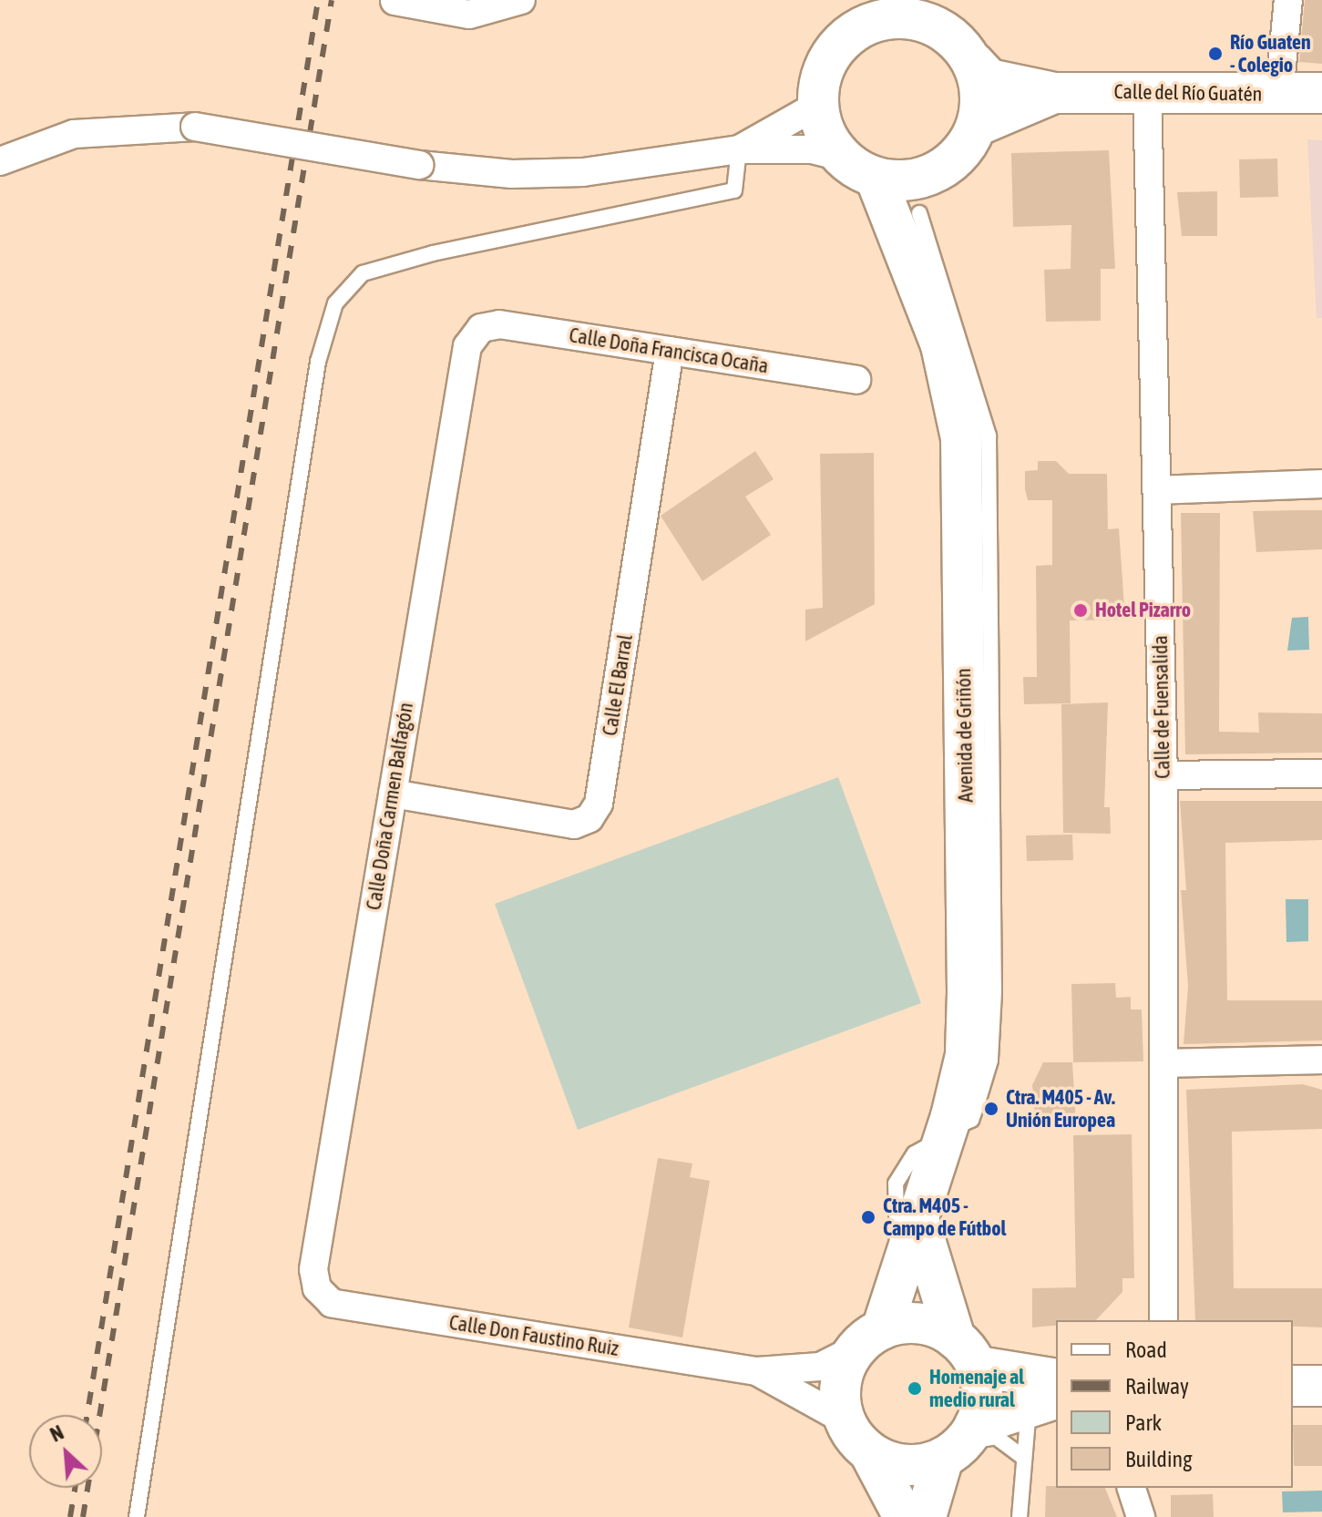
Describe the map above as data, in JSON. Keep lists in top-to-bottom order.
{
  "streets": {
    "main road": ["Calle del Río Guatén", "Avenida de Griñón"],
    "street": [
      "Calle Doña Francisca Ocaña",
      "Calle El Barral",
      "Calle de Fuensalida",
      "Calle Doña Carmen Balfagón",
      "Calle Don Faustino Ruiz"
    ]
  },
  "crossings": [
    ["Calle del Río Guatén", "Calle de Fuensalida"],
    ["Calle Doña Francisca Ocaña", "Calle El Barral"],
    ["Calle Doña Francisca Ocaña", "Calle Doña Carmen Balfagón"],
    ["Calle El Barral", "Calle Doña Carmen Balfagón"],
    ["Avenida de Griñón", "Calle Don Faustino Ruiz"],
    ["Calle Doña Carmen Balfagón", "Calle Don Faustino Ruiz"]
  ],
  "places": [
    "Río Guaten - Colegio",
    "Hotel Pizarro",
    "Ctra. M405 - Av. Unión Europea",
    "Ctra. M405 - Campo de Fútbol",
    "Homenaje al medio rural"
  ],
  "legend": [
    "Road",
    "Railway",
    "Park",
    "Building"
  ],
  "north": "top left"
}
